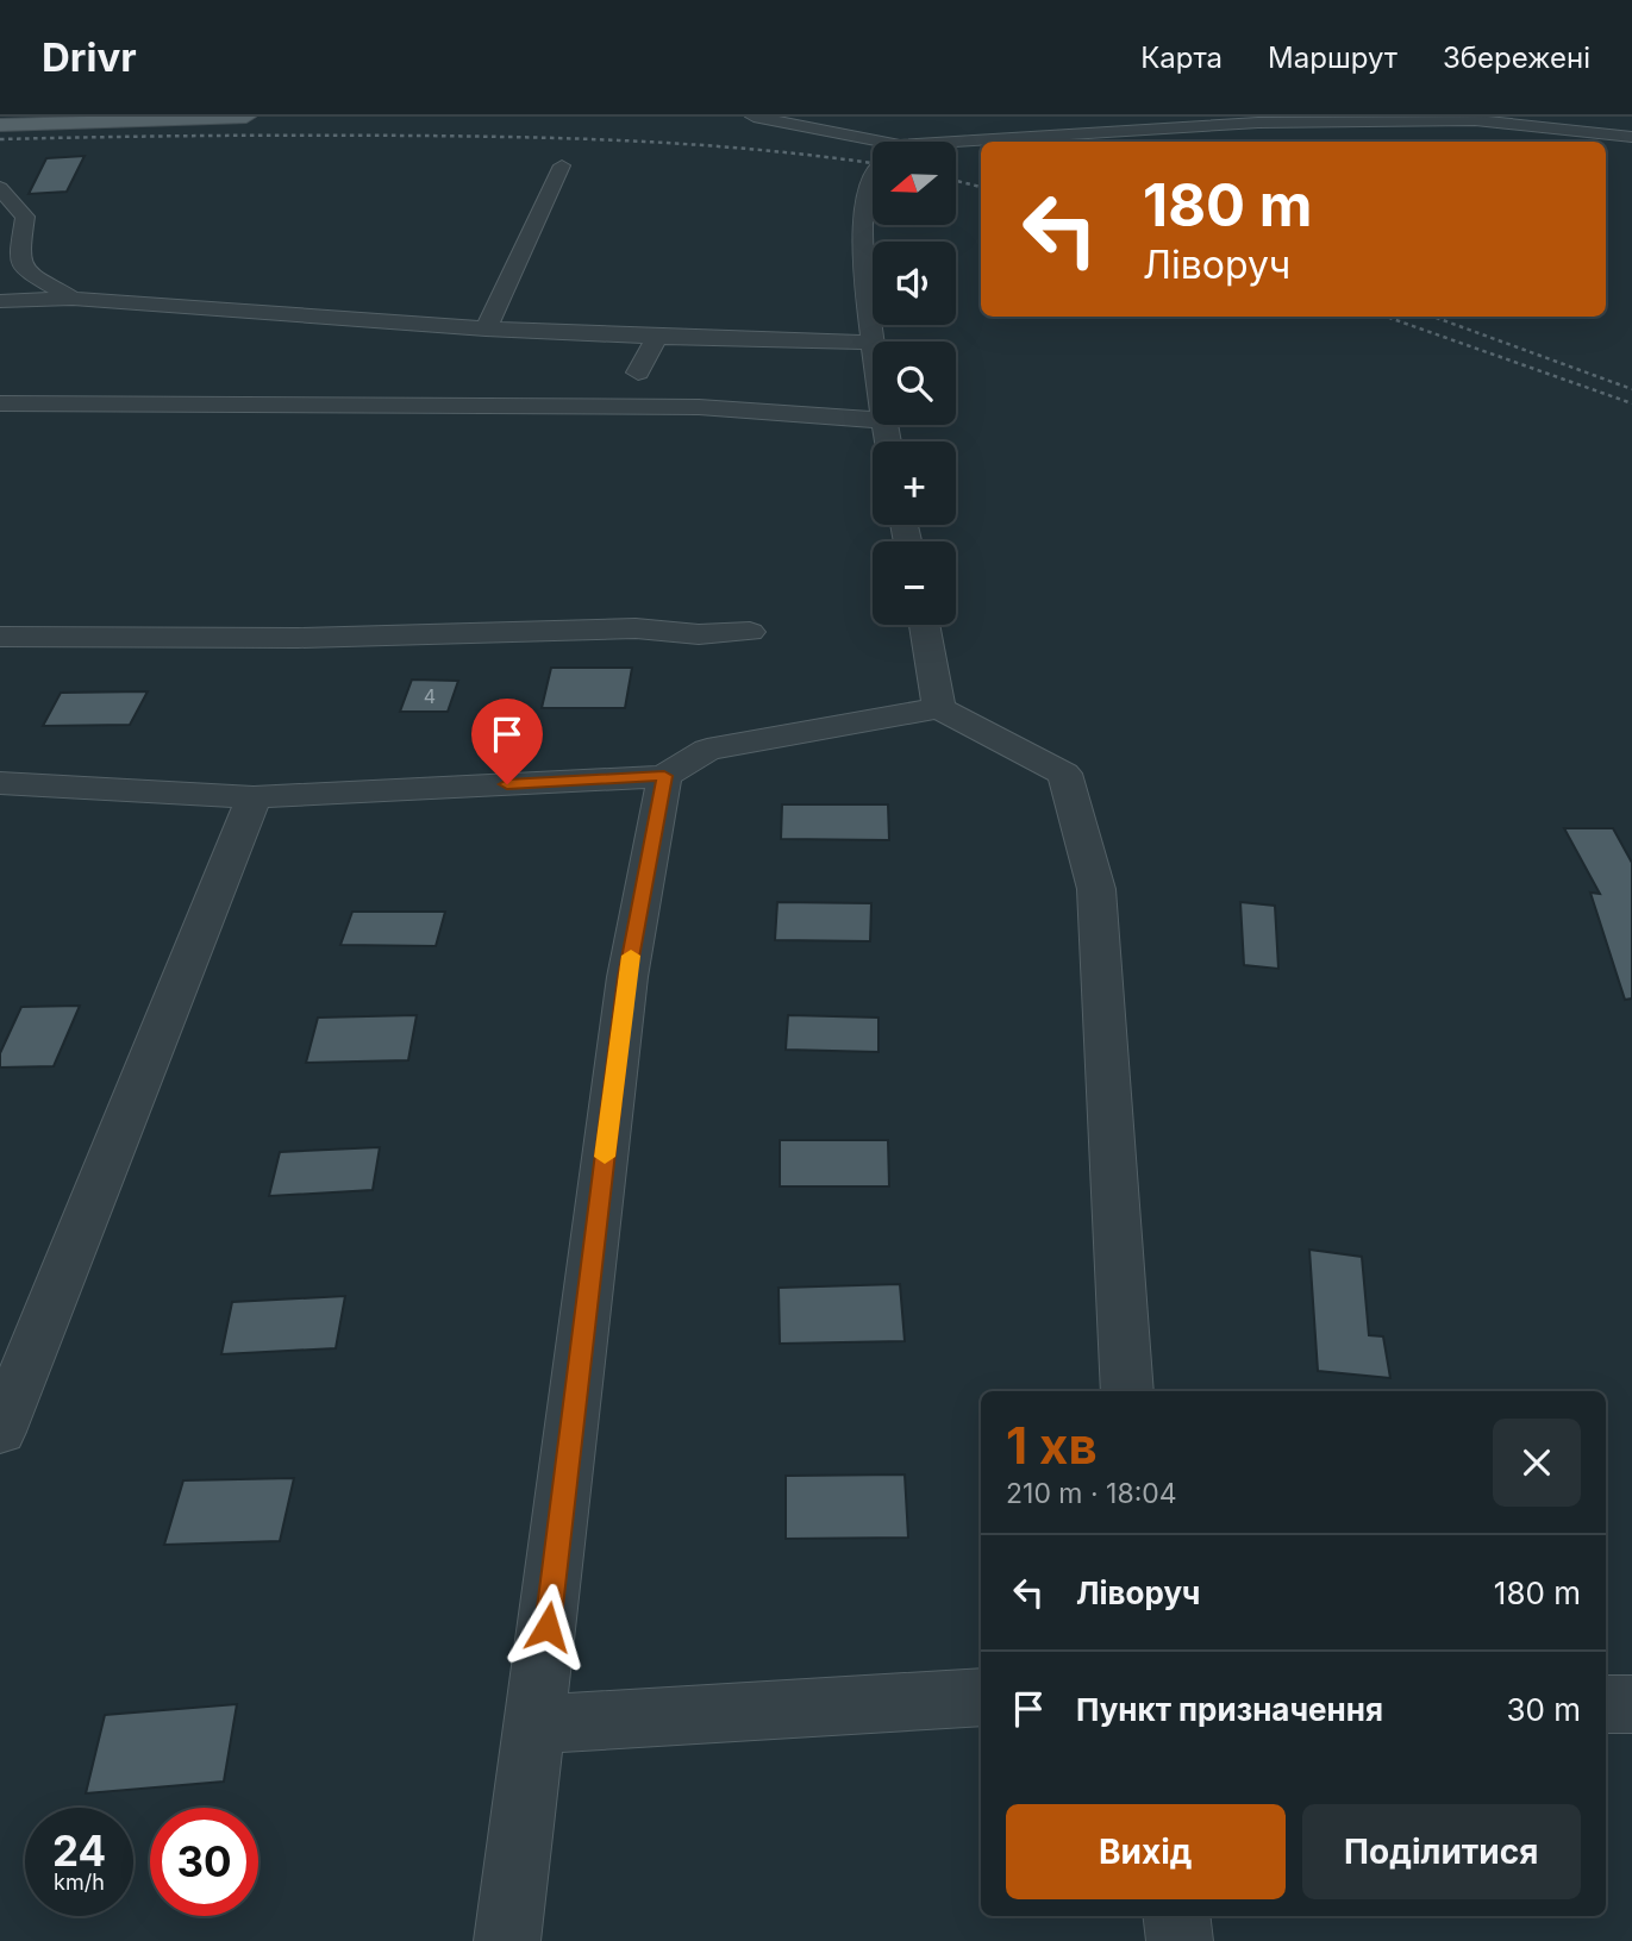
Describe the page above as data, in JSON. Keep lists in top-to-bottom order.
{
  "house_numbers": ["4"],
  "north": "left",
  "page": {
    "header": "Drivr",
    "nav": ["Карта", "Маршрут", "Збережені"],
    "map_buttons": ["+", "−"],
    "turn": ["180 m", "Ліворуч"],
    "heading": ["1 хв", "210 m · 18:04"],
    "list": [
      {
        "name": "Ліворуч",
        "value": "180 m"
      },
      {
        "name": "Пункт призначення",
        "value": "30 m"
      }
    ],
    "buttons": ["Вихід", "Поділитися"],
    "speed": "24 km/h",
    "limit": "30"
  }
}
